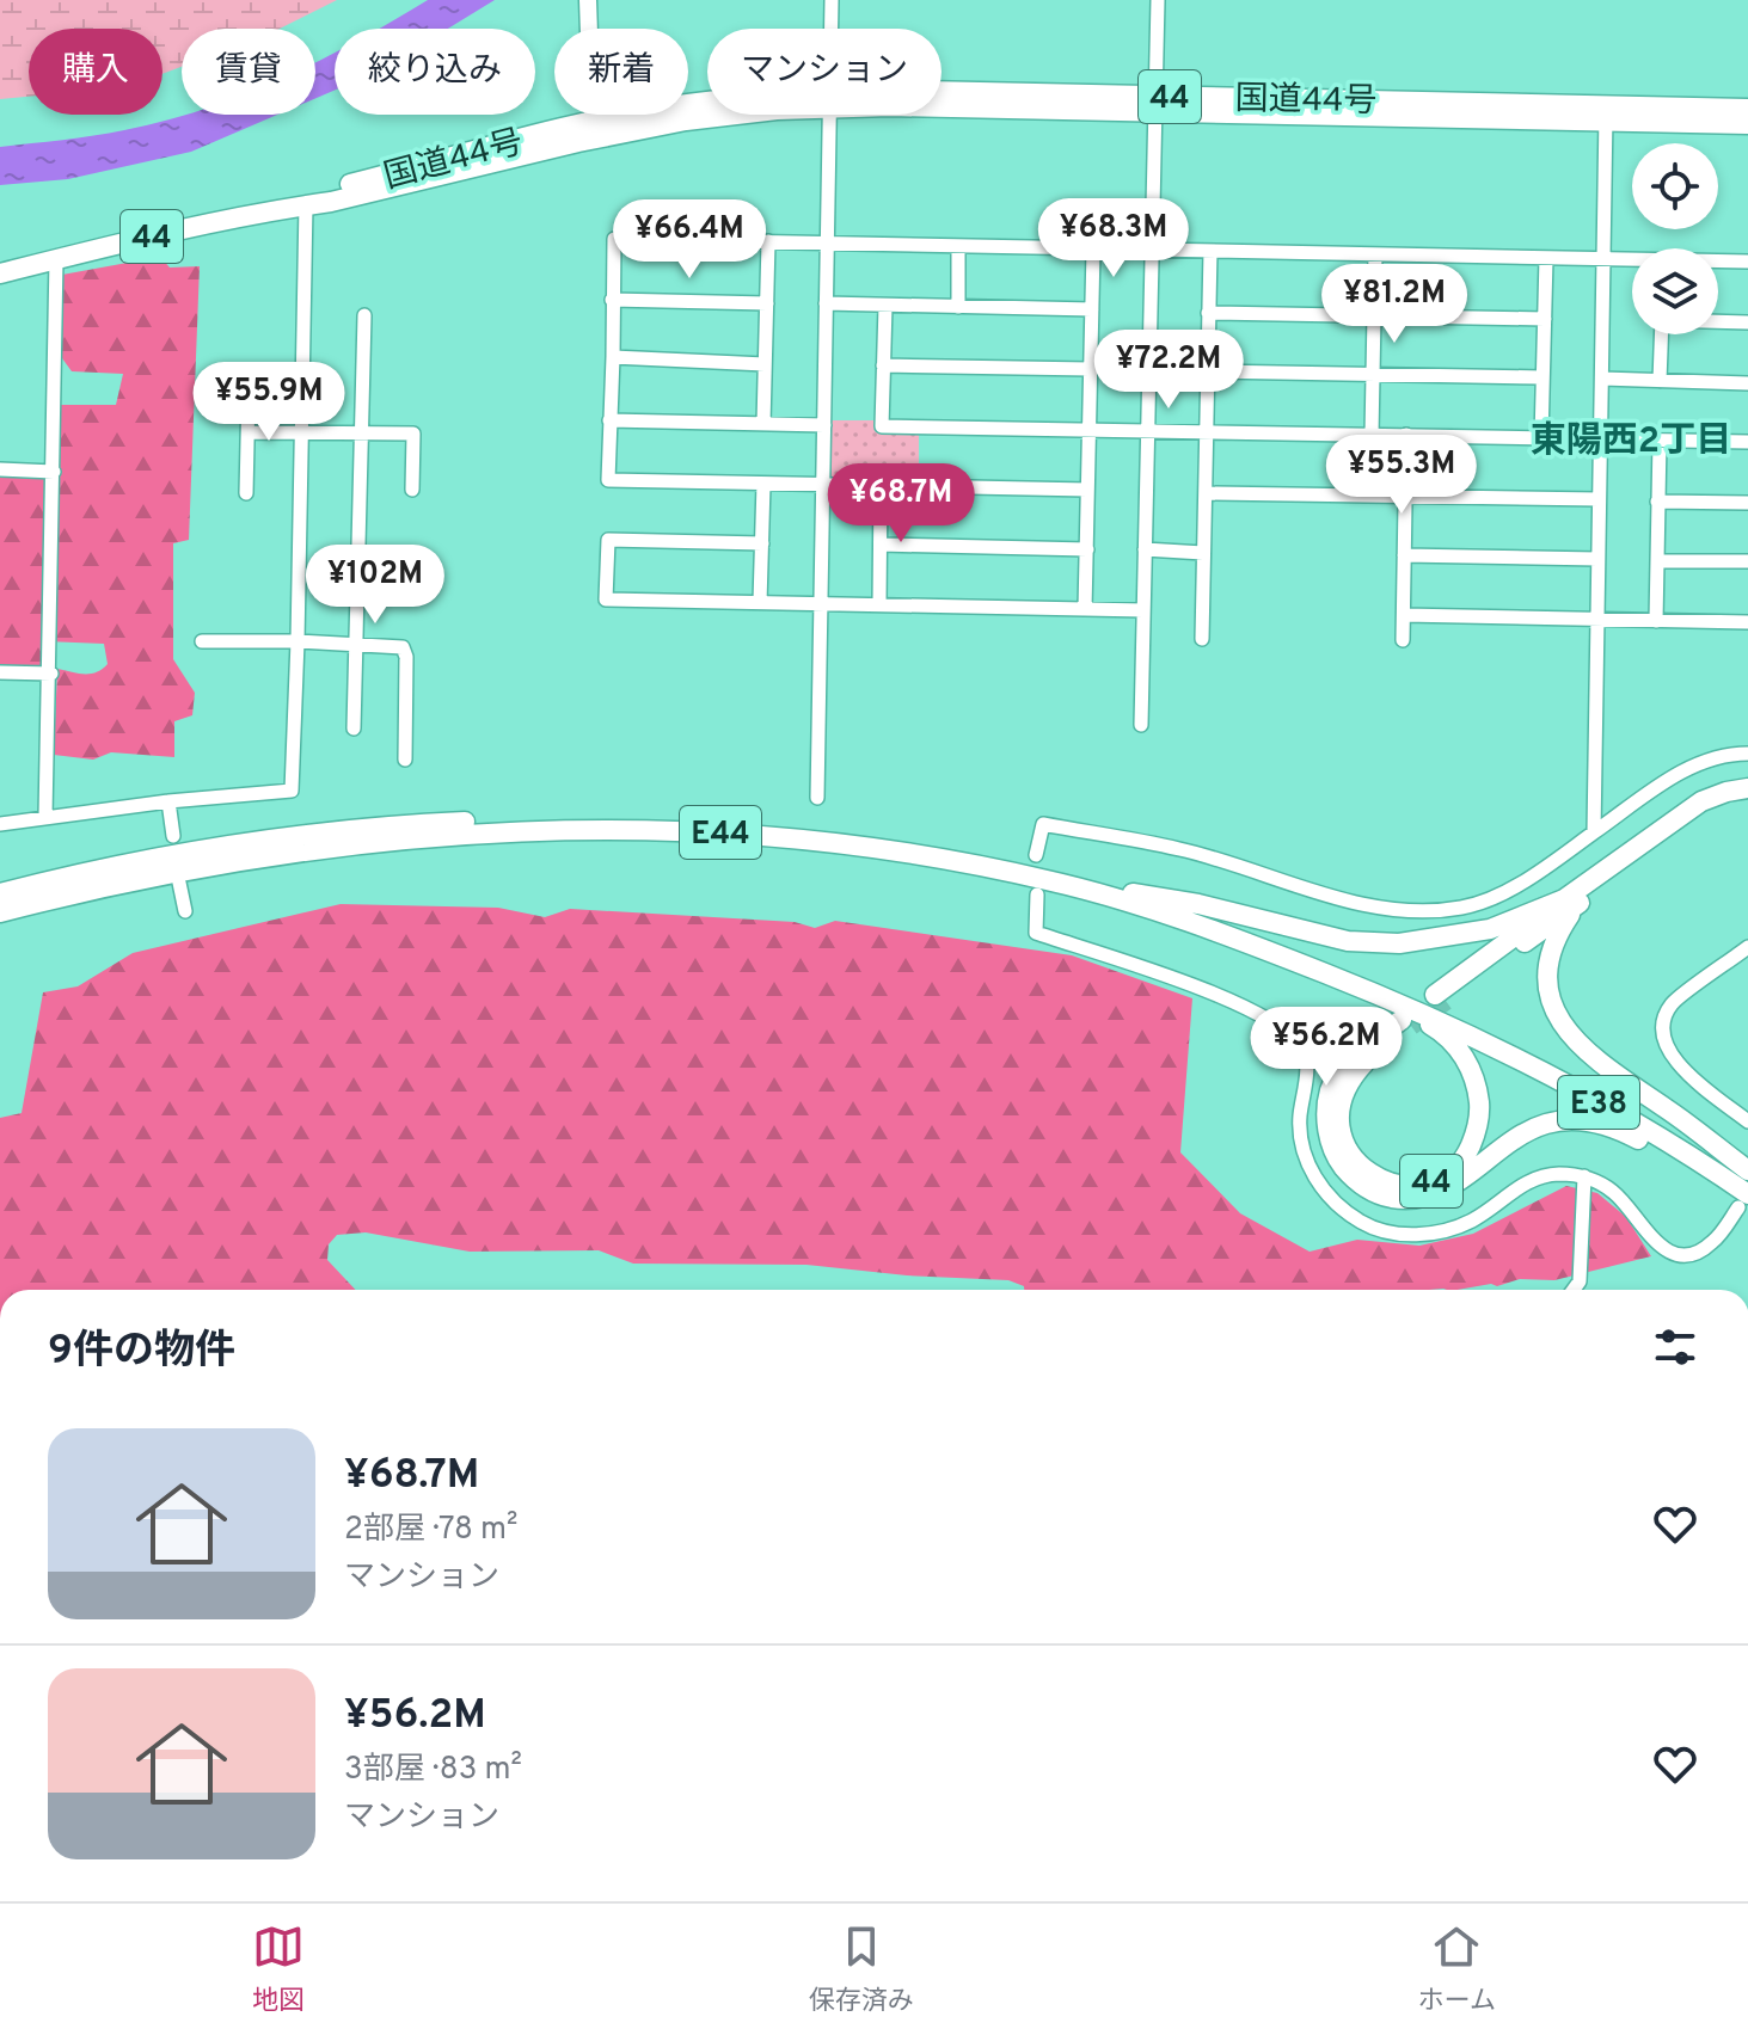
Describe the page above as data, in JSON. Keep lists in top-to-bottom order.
{
  "streets": {
    "highway": [
      "44",
      "国道44号",
      "E44",
      "E38"
    ]
  },
  "crossings": [
    ["44", "E44"],
    ["44", "E38"],
    ["E44", "E38"]
  ],
  "districts": ["東陽西2丁目"],
  "page": {
    "chip": [
      "購入",
      "賃貸",
      "絞り込み",
      "新着",
      "マンション"
    ],
    "price": [
      "¥68.3M",
      "¥66.4M",
      "¥81.2M",
      "¥72.2M",
      "¥55.9M",
      "¥55.3M",
      "¥68.7M",
      "¥102M",
      "¥56.2M"
    ],
    "heading": "9件の物件",
    "list": [
      {
        "name": "¥68.7M",
        "note": "2部屋 · 78 m² · マンション"
      },
      {
        "name": "¥56.2M",
        "note": "3部屋 · 83 m² · マンション"
      }
    ],
    "tabs": ["地図", "保存済み", "ホーム"]
  }
}
